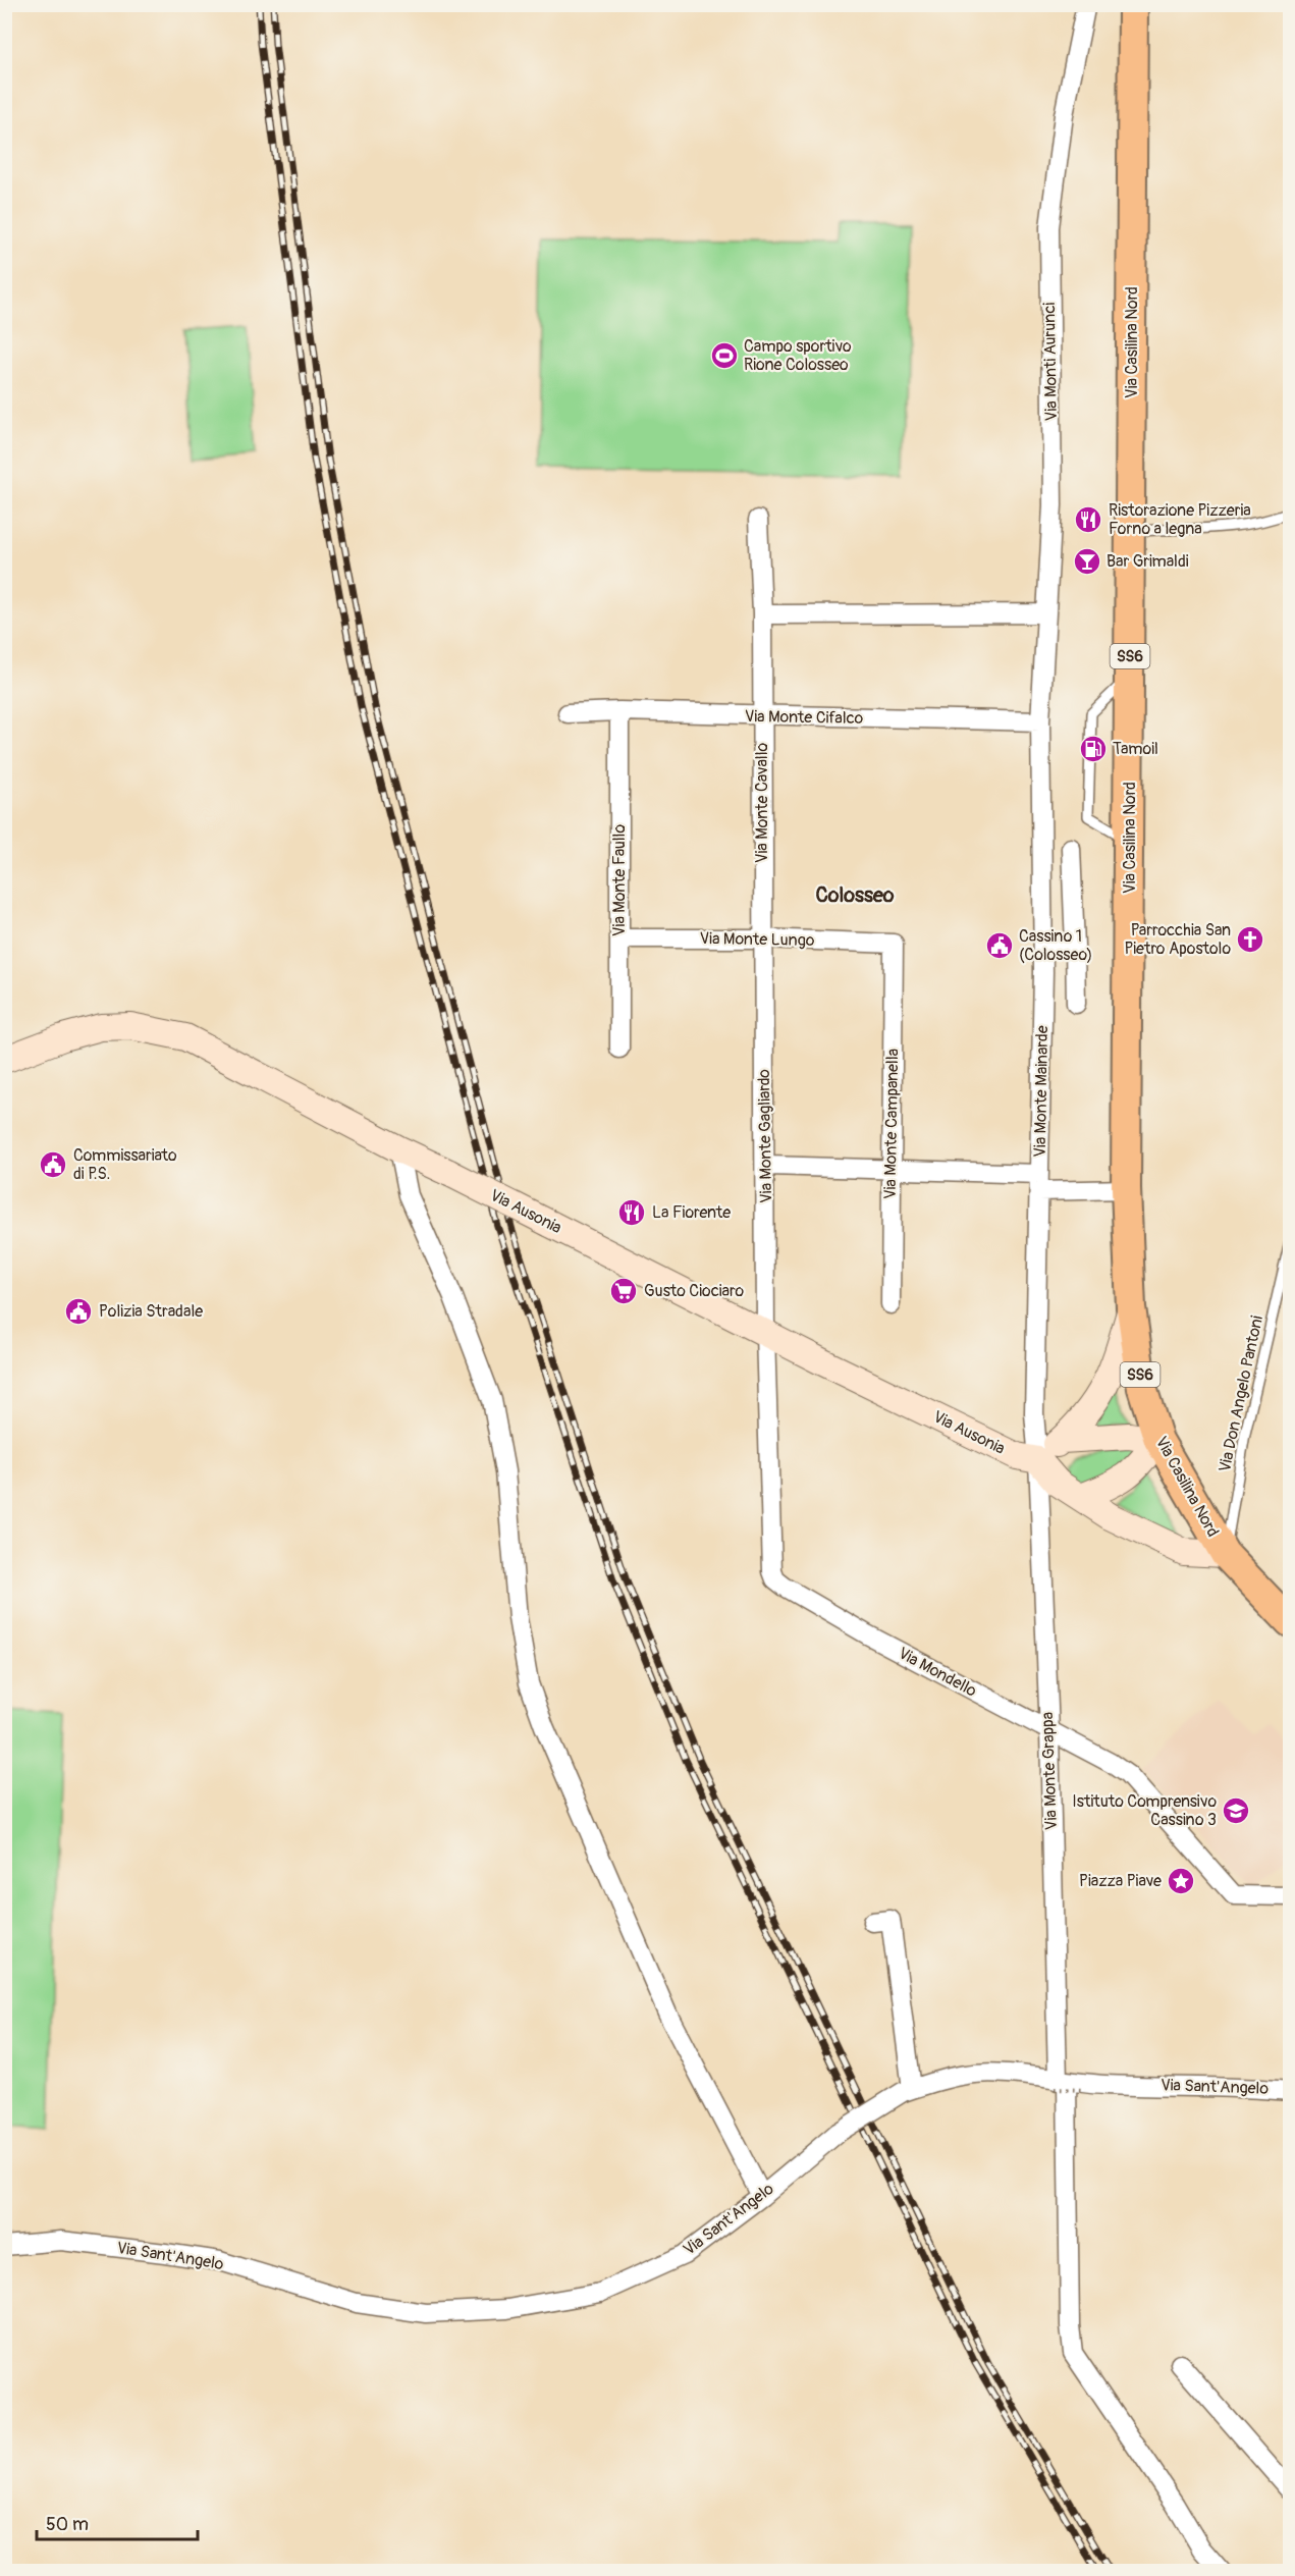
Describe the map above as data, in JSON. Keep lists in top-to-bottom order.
{
  "streets": {
    "main road": ["Via Casilina Nord", "SS6"],
    "street": [
      "Via Monti Aurunci",
      "Via Monte Cifalco",
      "Via Monte Cavallo",
      "Via Monte Faullo",
      "Via Monte Lungo",
      "Via Monte Mainarde",
      "Via Monte Campanella",
      "Via Monte Gagliardo",
      "Via Ausonia",
      "Via Mondello",
      "Via Monte Grappa",
      "Via Sant'Angelo"
    ],
    "lane": ["Via Don Angelo Pantoni"]
  },
  "crossings": [
    ["Via Casilina Nord", "Via Don Angelo Pantoni"],
    ["Via Monti Aurunci", "Via Monte Cifalco"],
    ["Via Monti Aurunci", "Via Monte Mainarde"],
    ["Via Monte Cifalco", "Via Monte Cavallo"],
    ["Via Monte Cifalco", "Via Monte Faullo"],
    ["Via Monte Cifalco", "Via Monte Mainarde"],
    ["Via Monte Cavallo", "Via Monte Lungo"],
    ["Via Monte Cavallo", "Via Monte Gagliardo"],
    ["Via Monte Faullo", "Via Monte Lungo"],
    ["Via Monte Lungo", "Via Monte Campanella"],
    ["Via Monte Lungo", "Via Monte Gagliardo"],
    ["Via Monte Mainarde", "Via Ausonia"],
    ["Via Monte Mainarde", "Via Monte Grappa"],
    ["Via Monte Gagliardo", "Via Ausonia"],
    ["Via Monte Gagliardo", "Via Mondello"],
    ["Via Ausonia", "Via Mondello"],
    ["Via Ausonia", "Via Monte Grappa"],
    ["Via Mondello", "Via Monte Grappa"],
    ["Via Monte Grappa", "Via Sant'Angelo"]
  ],
  "districts": ["Colosseo"],
  "places": {
    "sports": ["Campo sportivo Rione Colosseo"],
    "restaurant": ["Ristorazione Pizzeria Forno a legna", "La Fiorente"],
    "bar": ["Bar Grimaldi"],
    "fuel station": ["Tamoil"],
    "church": ["Parrocchia San Pietro Apostolo"],
    "public building": ["Cassino 1 (Colosseo)", "Commissariato di P.S.", "Polizia Stradale"],
    "supermarket": ["Gusto Ciociaro"],
    "school or university": ["Istituto Comprensivo Cassino 3"],
    "place": ["Piazza Piave"]
  },
  "scale_bar": "50 m"
}
